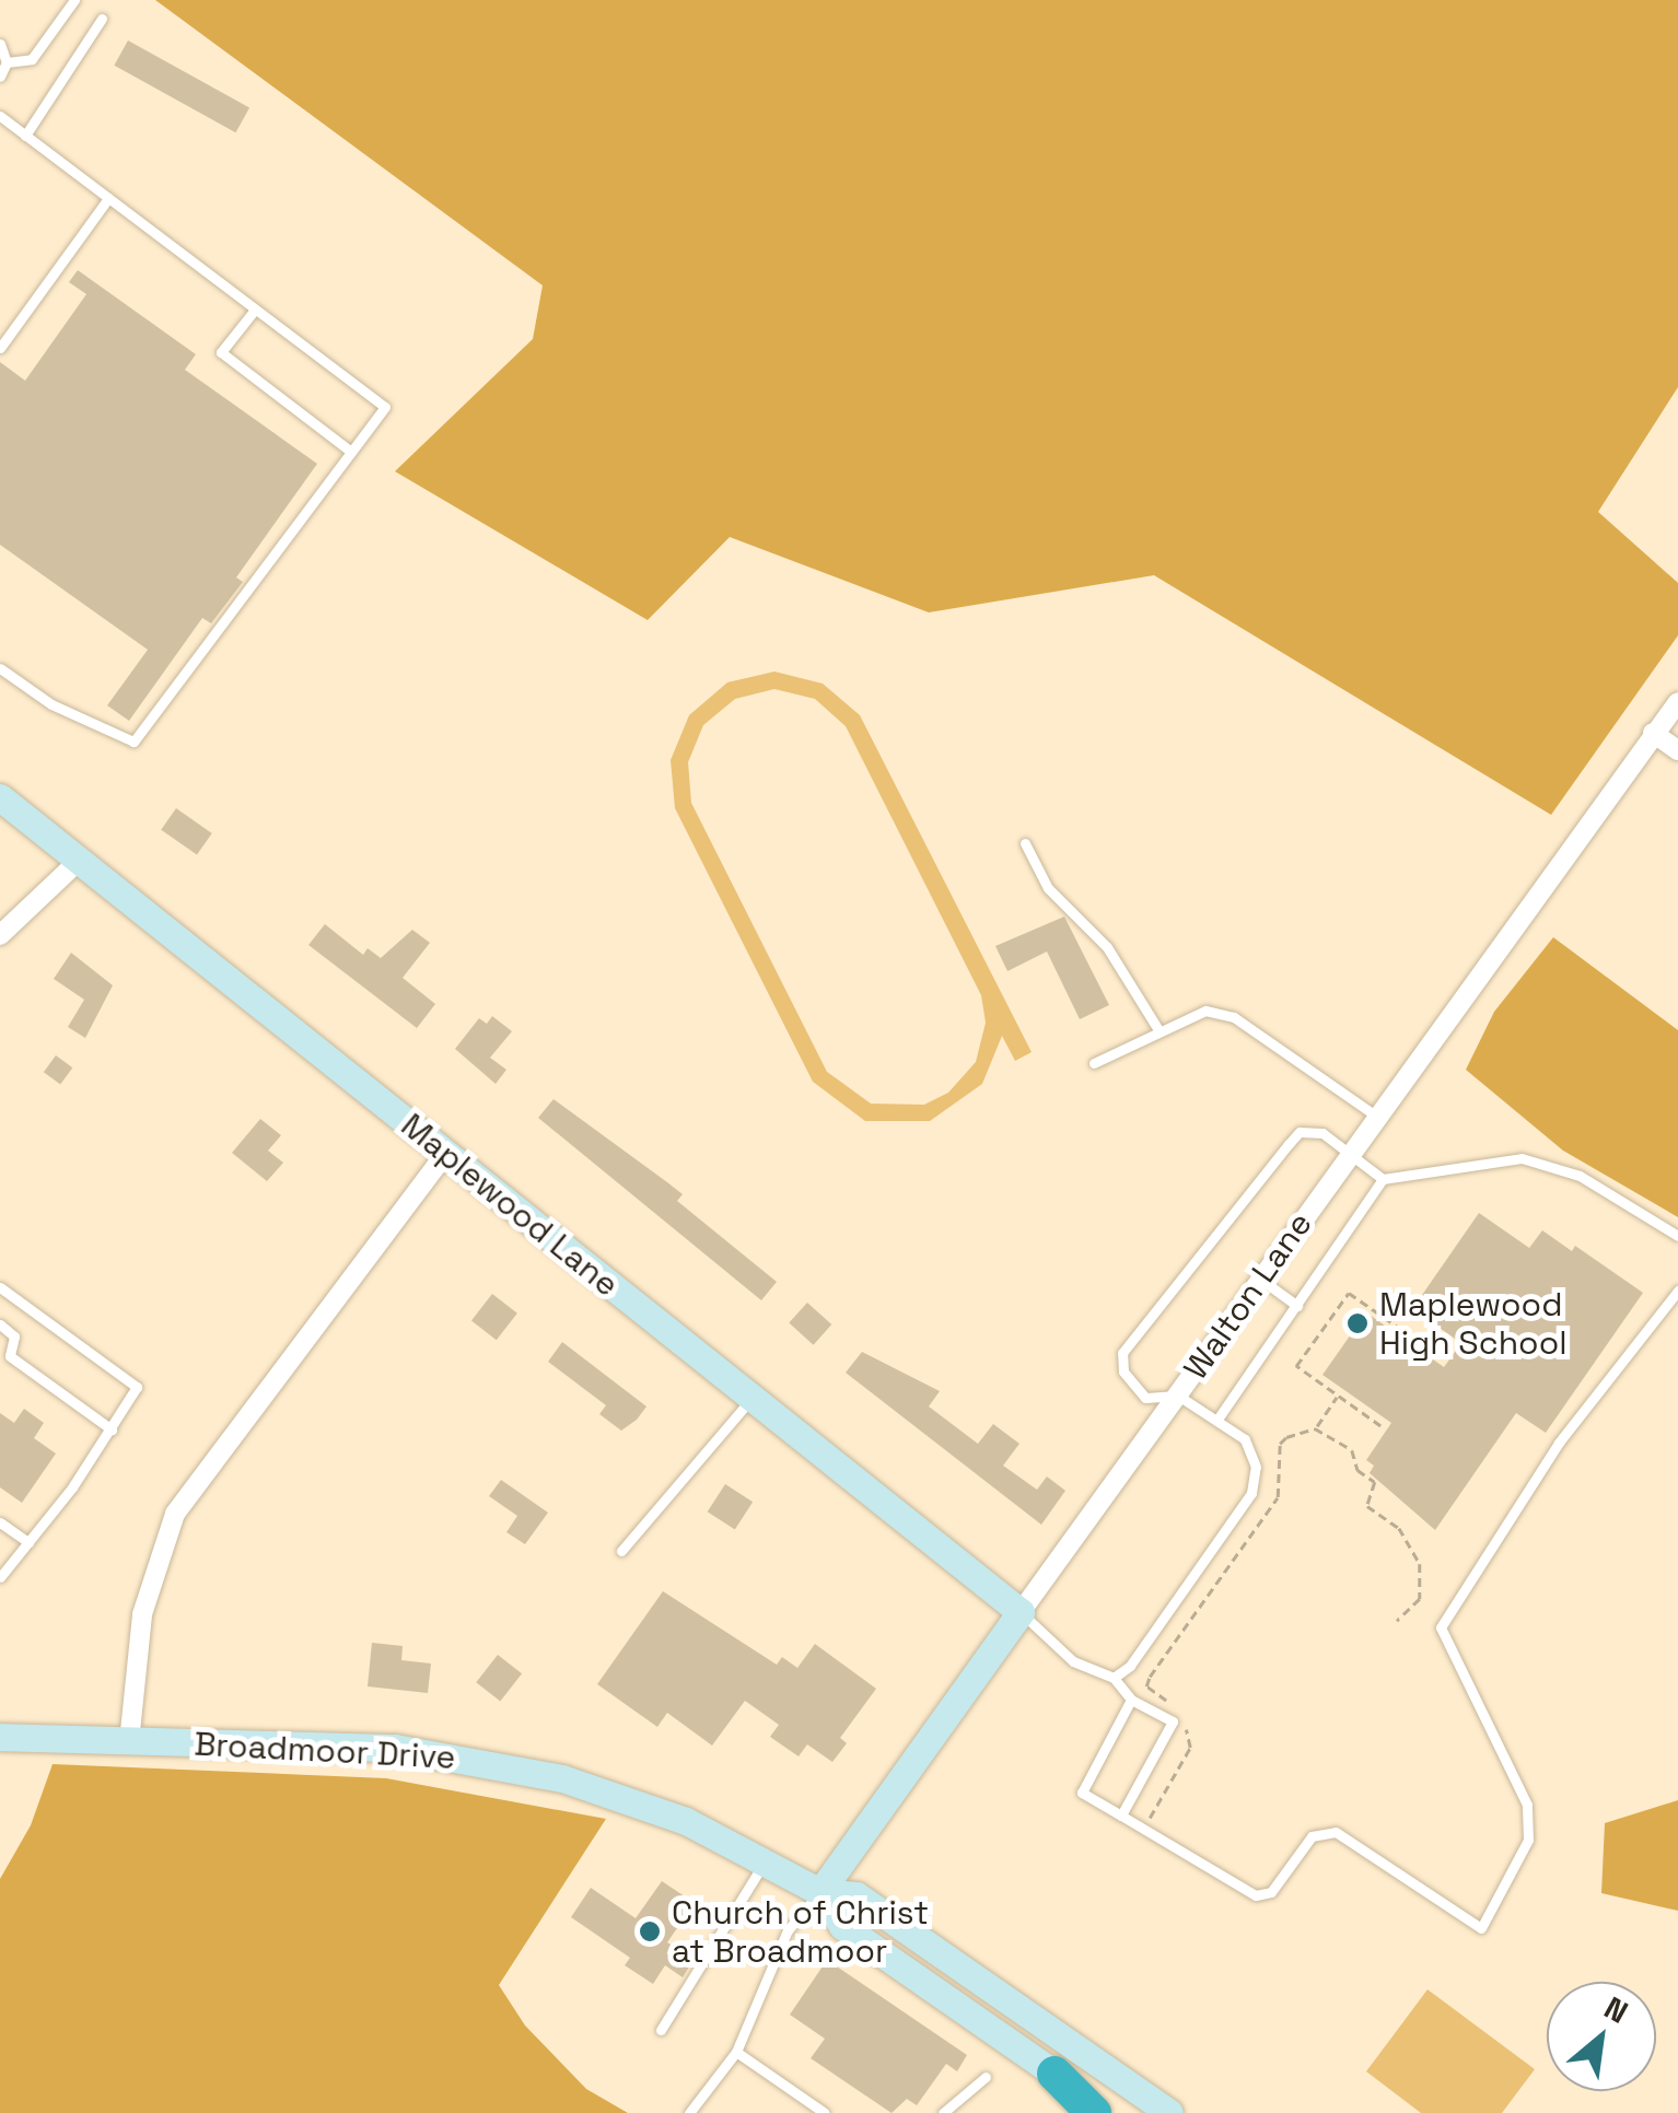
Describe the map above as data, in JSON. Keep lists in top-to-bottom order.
{
  "streets": {
    "street": ["Maplewood Lane", "Walton Lane", "Broadmoor Drive"]
  },
  "crossings": [
    ["Maplewood Lane", "Walton Lane"],
    ["Walton Lane", "Broadmoor Drive"]
  ],
  "places": ["Maplewood High School", "Church of Christ at Broadmoor"],
  "north": "top right"
}
